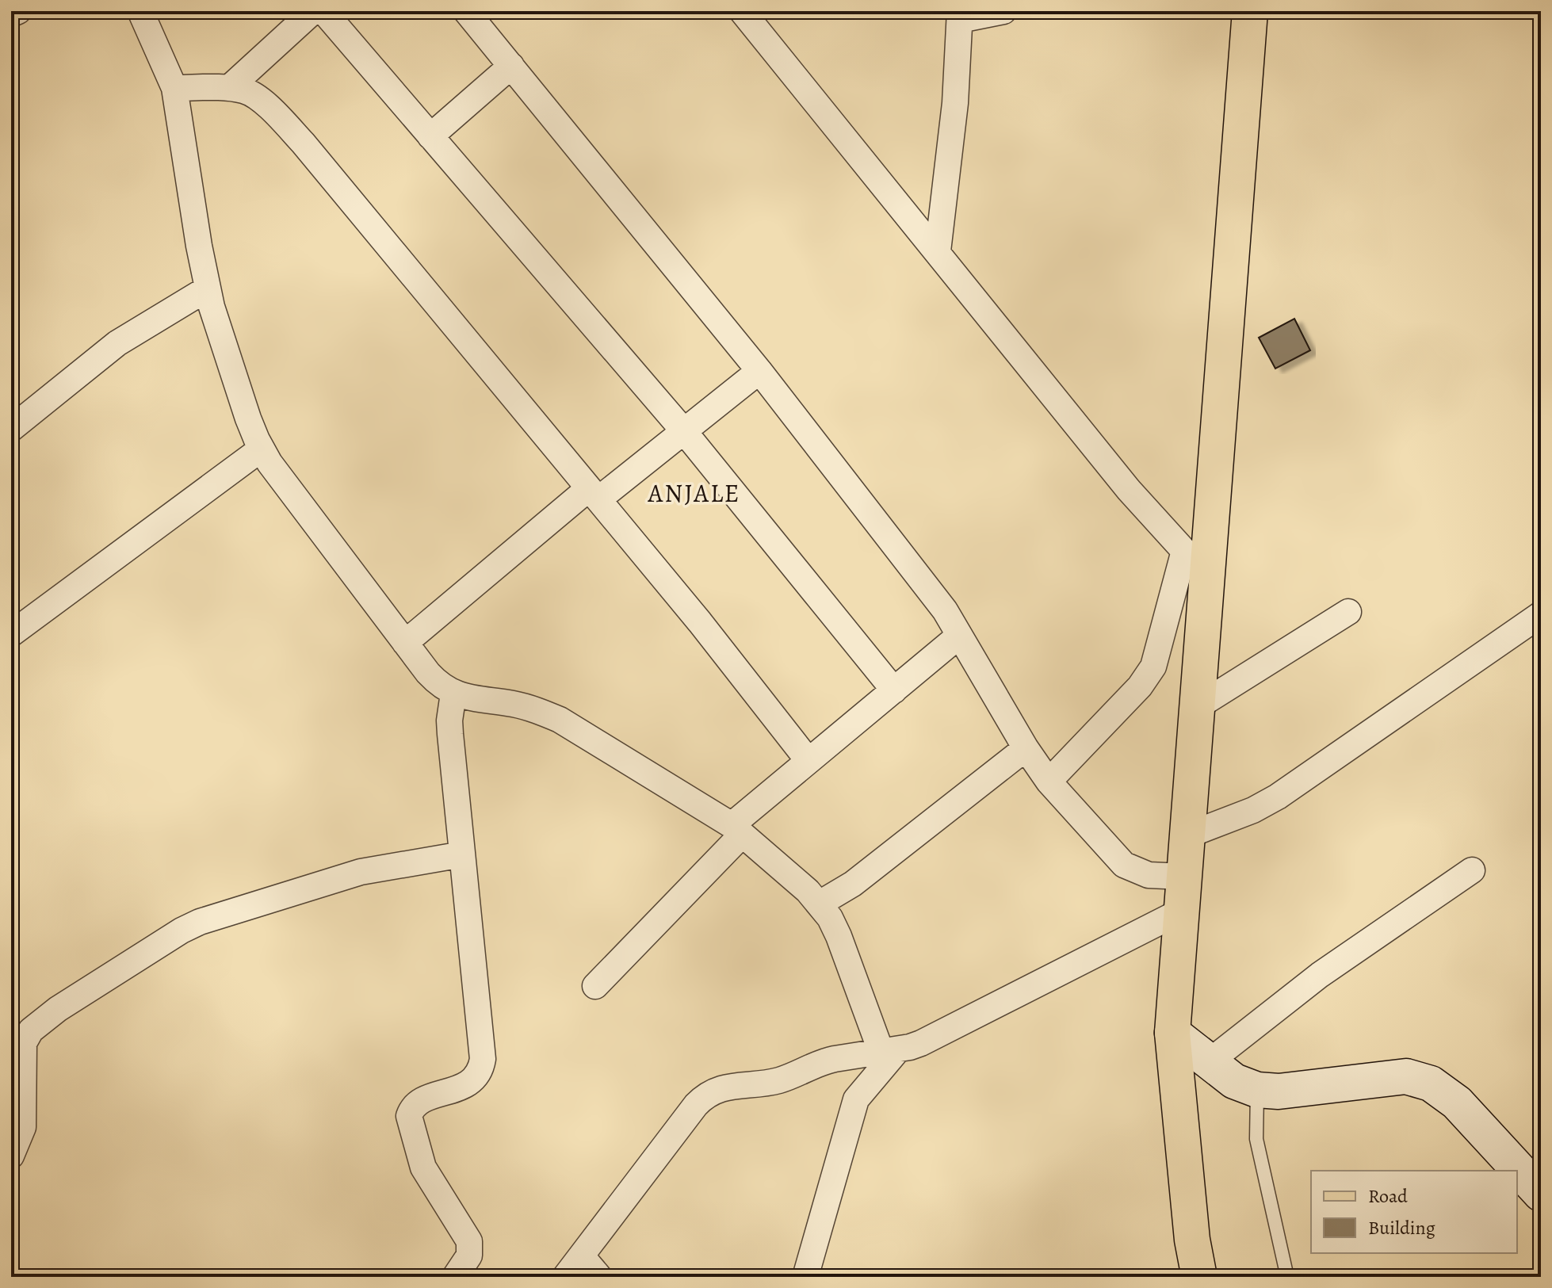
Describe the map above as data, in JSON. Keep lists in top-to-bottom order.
{
  "districts": ["ANJALE"],
  "legend": ["Road", "Building"]
}
